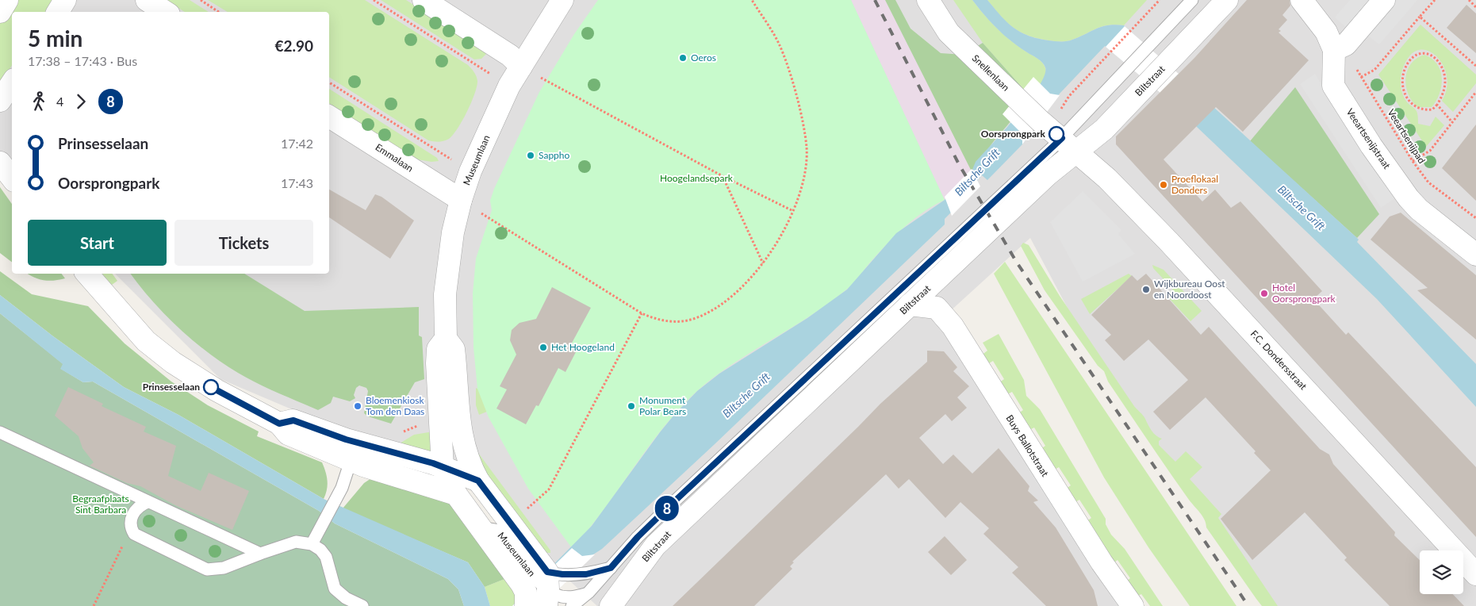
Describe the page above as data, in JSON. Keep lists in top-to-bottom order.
{
  "streets": {
    "street": [
      "Snellenlaan",
      "Biltstraat",
      "Veeartsenijstraat",
      "Emmalaan",
      "Museumlaan",
      "F.C. Dondersstraat",
      "Buys Ballotstraat"
    ],
    "path": ["Veeartsenijpad"]
  },
  "crossings": [
    ["Snellenlaan", "Biltstraat"],
    ["Snellenlaan", "F.C. Dondersstraat"],
    ["Biltstraat", "F.C. Dondersstraat"],
    ["Biltstraat", "Buys Ballotstraat"],
    ["Veeartsenijpad", "Veeartsenijstraat"],
    ["Emmalaan", "Museumlaan"]
  ],
  "water": ["Biltsche Grift"],
  "parks": ["Hoogelandsepark", "Begraafplaats Sint Barbara"],
  "places": [
    "Oeros",
    "Oorsprongpark",
    "Sappho",
    "Proeflokaal Donders",
    "Wijkbureau Oost en Noordoost",
    "Hotel Oorsprongpark",
    "Het Hoogeland",
    "Prinsesselaan",
    "Bloemenkiosk Tom den Daas",
    "Monument Polar Bears"
  ],
  "lines": ["bus line 8"],
  "page": {
    "on_map": "8",
    "heading": ["5 min", "17:38 – 17:43 · Bus", "€2.90"],
    "legs": ["4", "8"],
    "list": [
      {
        "name": "Prinsesselaan",
        "value": "17:42"
      },
      {
        "name": "Oorsprongpark",
        "value": "17:43"
      }
    ],
    "buttons": ["Start", "Tickets"]
  }
}
